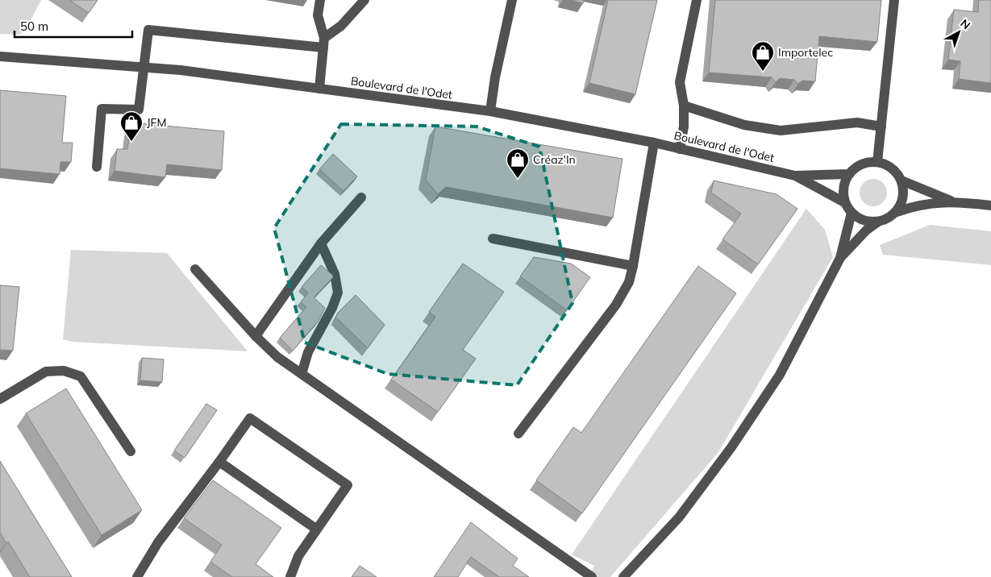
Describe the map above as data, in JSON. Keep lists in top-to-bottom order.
{
  "streets": {
    "street": ["Boulevard de l'Odet"]
  },
  "places": {
    "shop": ["Importelec", "JFM", "Créaz'In"]
  },
  "scale_bar": "50 m",
  "north": "top right"
}
